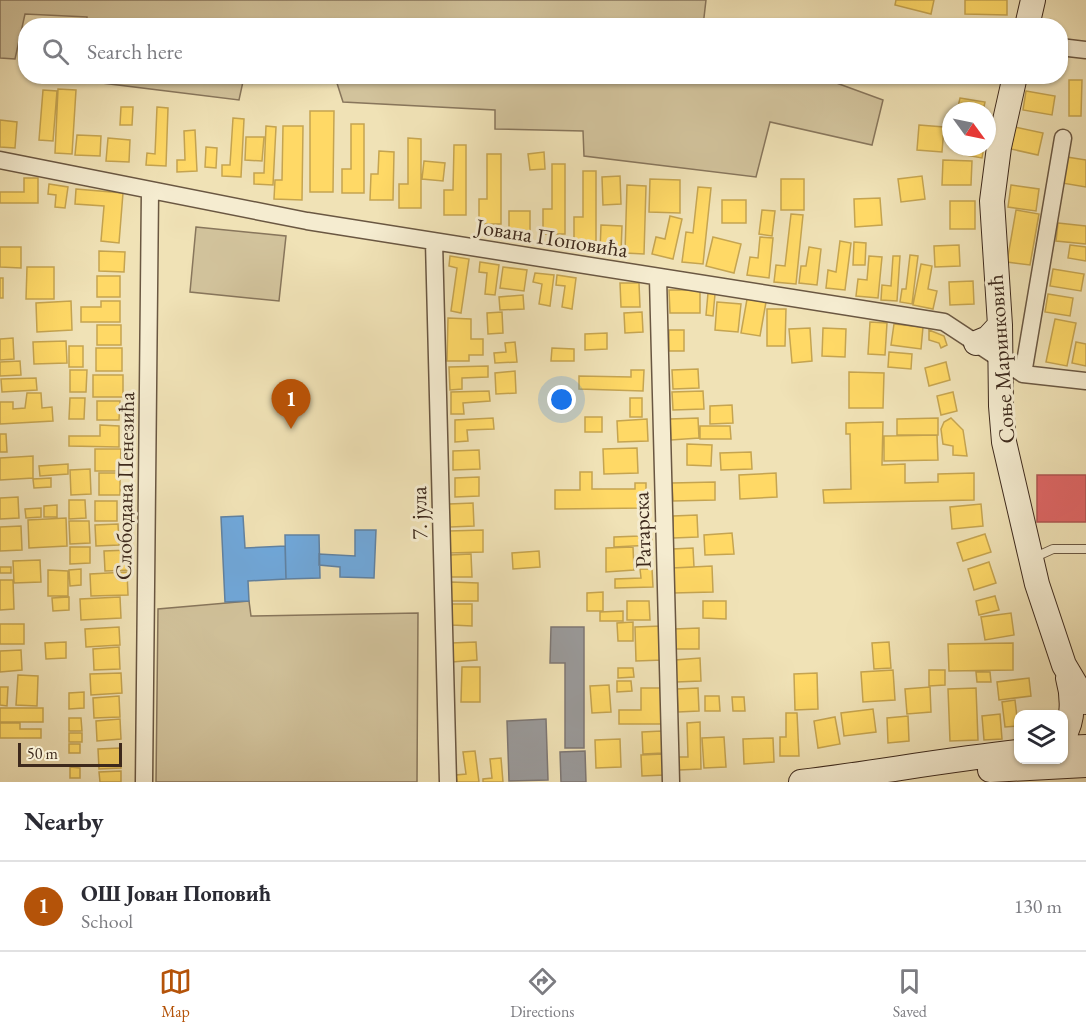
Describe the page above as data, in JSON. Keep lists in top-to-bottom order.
{
  "streets": {
    "street": [
      "Јована Поповића",
      "Соње Маринковић",
      "Слободана Пенезића",
      "7. јула",
      "Ратарска"
    ]
  },
  "crossings": [
    ["Јована Поповића", "Соње Маринковић"],
    ["Јована Поповића", "Слободана Пенезића"],
    ["Јована Поповића", "7. јула"],
    ["Јована Поповића", "Ратарска"]
  ],
  "scale_bar": "50 m",
  "north": "bottom right",
  "page": {
    "search": "Search here",
    "pins": "1",
    "scale": "50 m",
    "heading": "Nearby",
    "list": [
      {
        "mark": "1",
        "name": "ОШ Јован Поповић",
        "note": "School",
        "value": "130 m"
      }
    ],
    "nav": ["Map", "Directions", "Saved"]
  }
}
